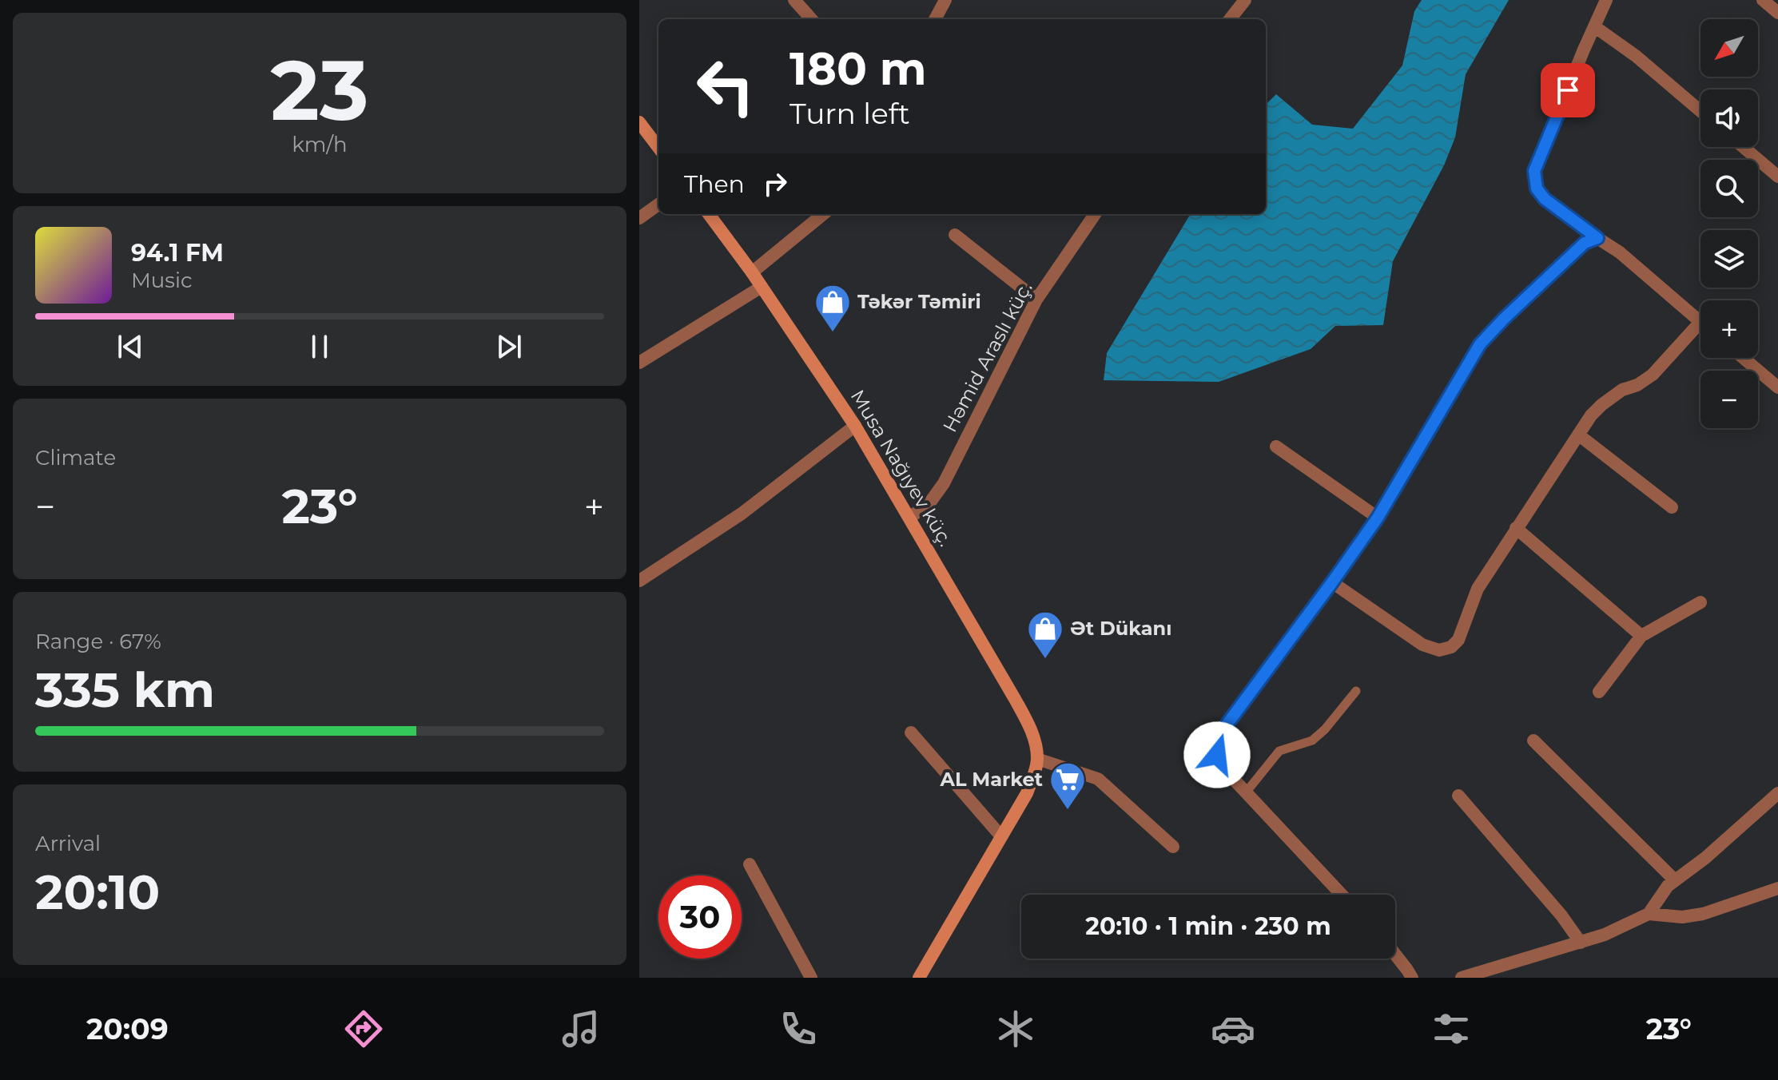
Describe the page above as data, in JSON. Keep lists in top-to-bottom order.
{
  "streets": {
    "street": ["Həmid Araslı küç.", "Musa Nağıyev küç."]
  },
  "crossings": [
    ["Həmid Araslı küç.", "Musa Nağıyev küç."]
  ],
  "places": {
    "shop": ["Təkər Təmiri", "Ət Dükanı"],
    "supermarket": ["AL Market"]
  },
  "north": "bottom left",
  "page": {
    "tile": [
      ["23", "km/h"],
      "Climate",
      ["Range · 67%", "335 km"],
      ["Arrival", "20:10"]
    ],
    "map_buttons": ["+", "−"],
    "turn": ["180 m", "Turn left"],
    "then": "Then",
    "song": ["94.1 FM", "Music"],
    "heat": ["−", "23°", "+"],
    "limit": "30",
    "trip": "20:10 · 1 min · 230 m",
    "tabs": ["20:09", "23°"]
  }
}
